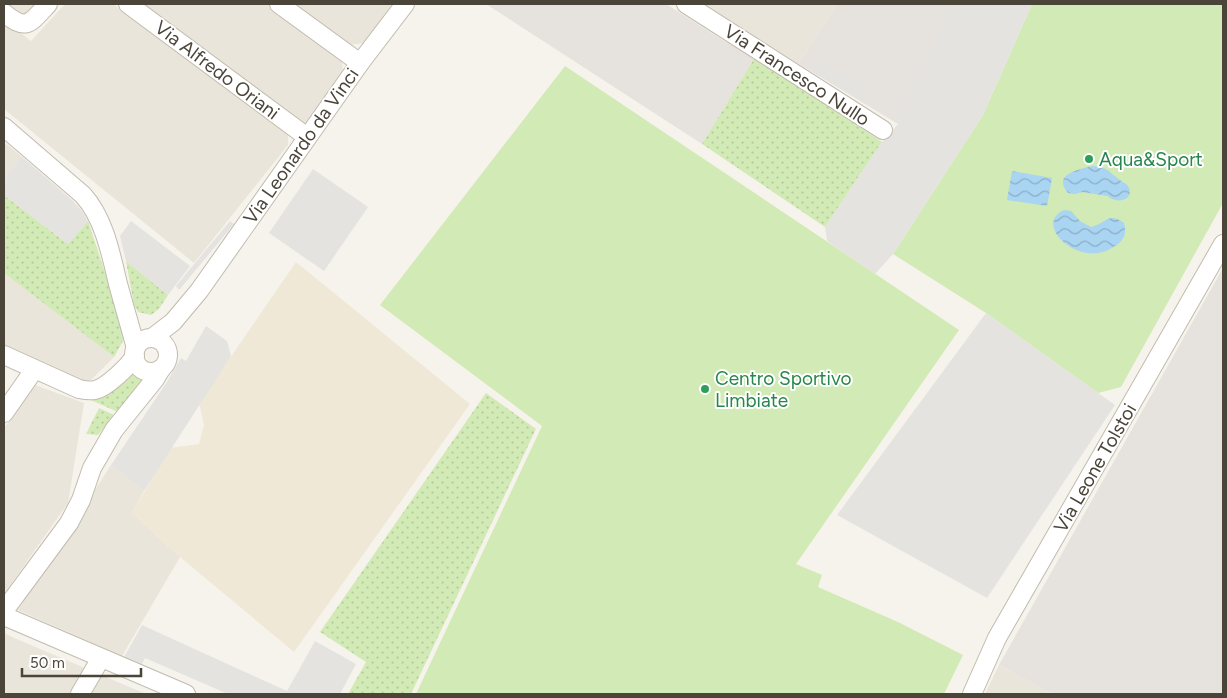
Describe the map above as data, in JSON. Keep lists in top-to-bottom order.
{
  "streets": {
    "street": [
      "Via Alfredo Oriani",
      "Via Francesco Nullo",
      "Via Leonardo da Vinci",
      "Via Leone Tolstoi"
    ]
  },
  "crossings": [
    ["Via Alfredo Oriani", "Via Leonardo da Vinci"]
  ],
  "places": ["Aqua&Sport", "Centro Sportivo Limbiate"],
  "scale_bar": "50 m"
}
